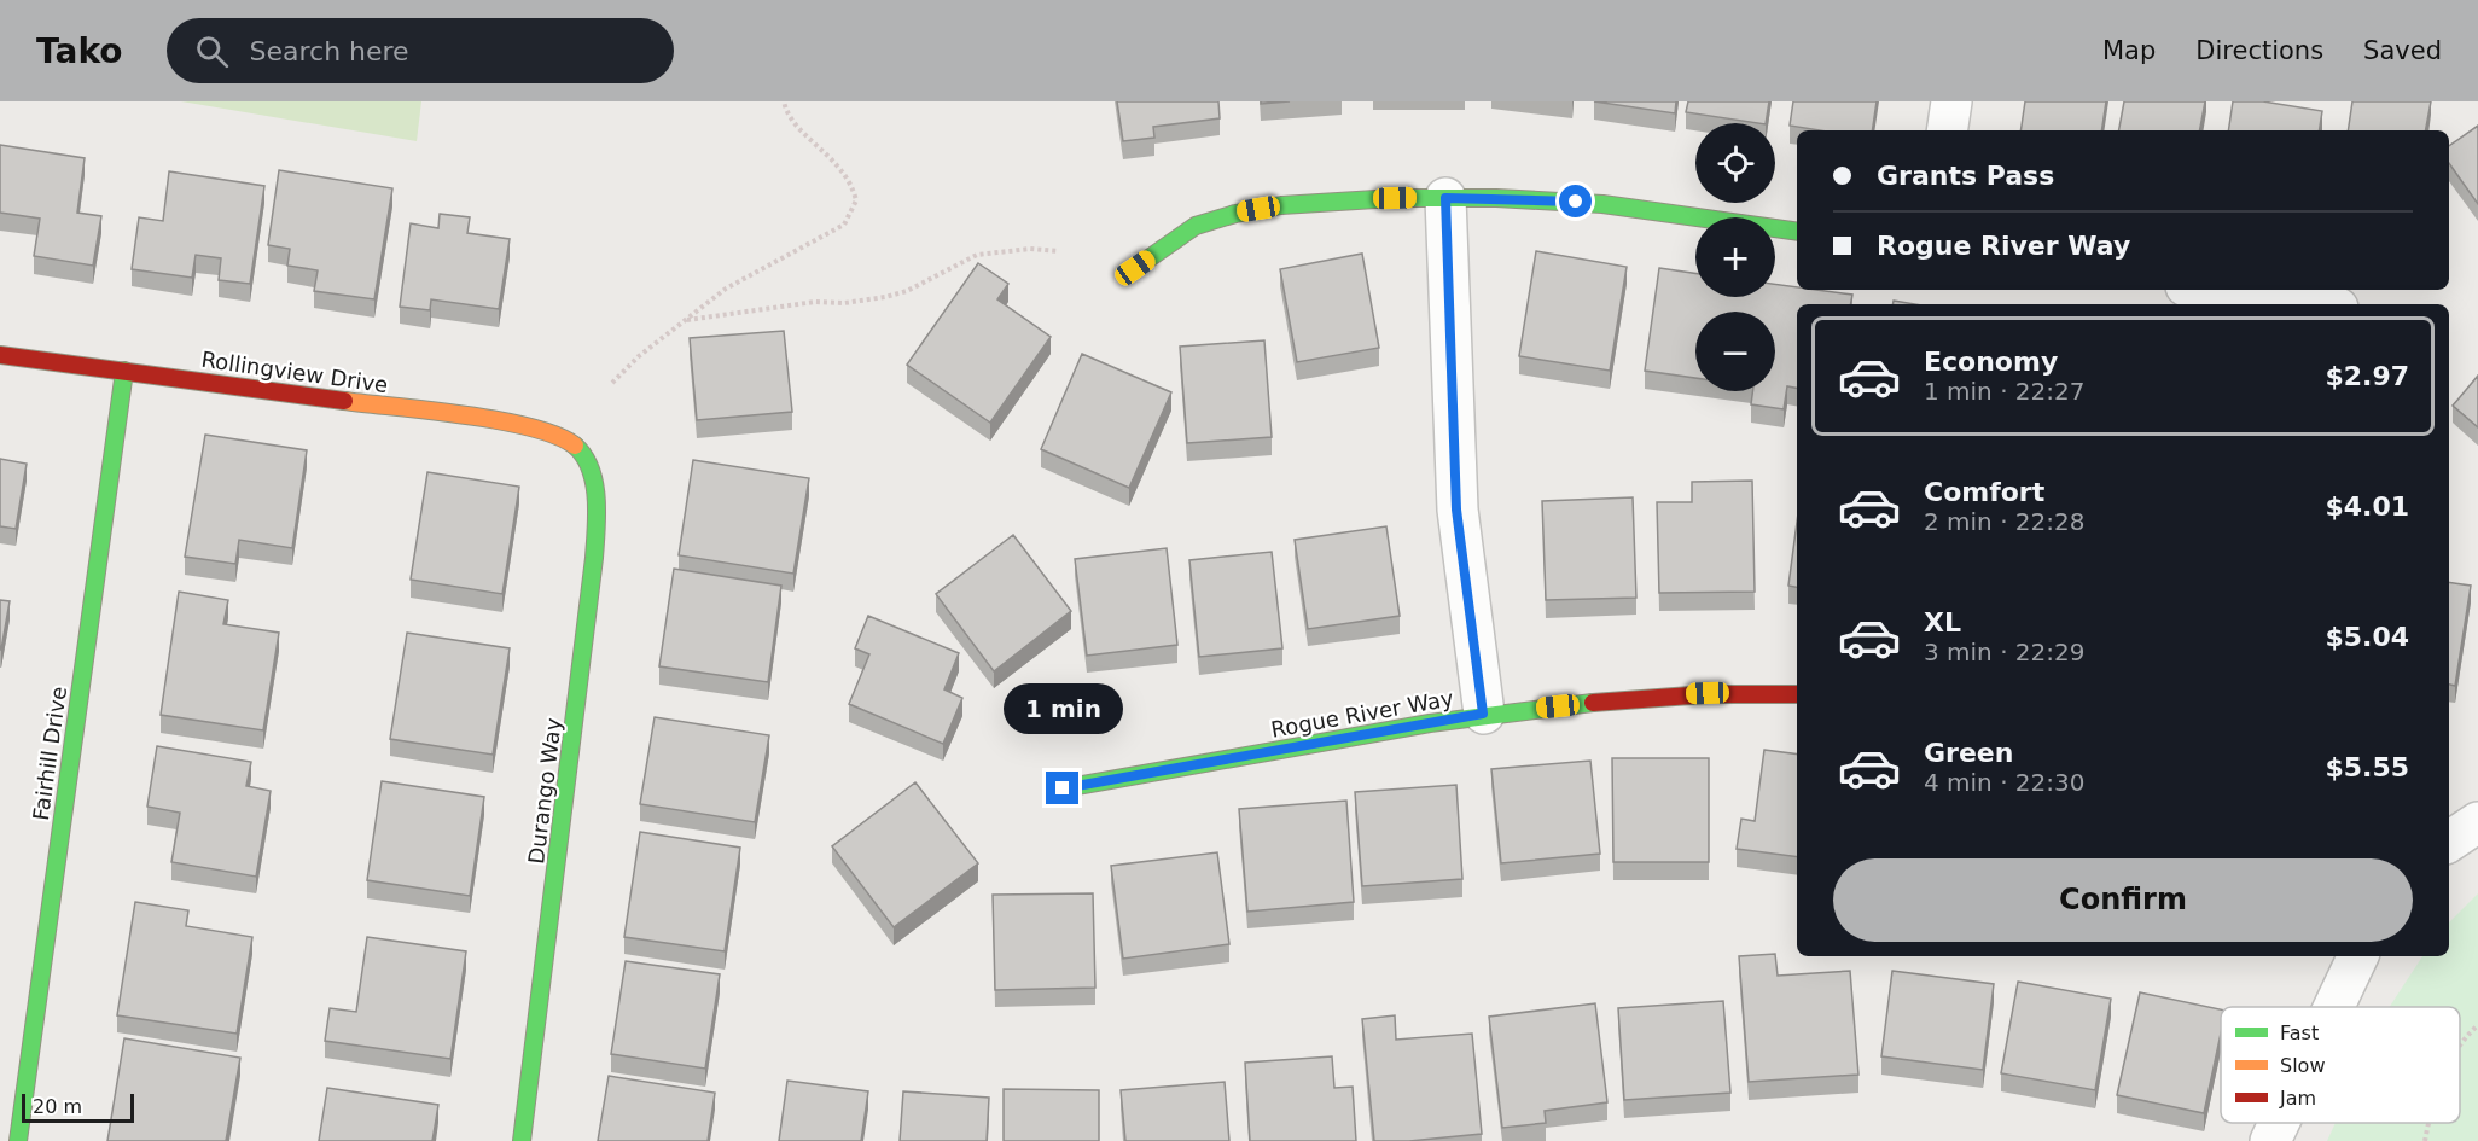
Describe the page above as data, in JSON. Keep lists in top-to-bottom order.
{
  "streets": {
    "street": [
      "Rollingview Drive",
      "Rogue River Way",
      "Fairhill Drive",
      "Durango Way"
    ]
  },
  "crossings": [
    ["Rollingview Drive", "Fairhill Drive"],
    ["Rollingview Drive", "Durango Way"]
  ],
  "legend": ["Fast", "Slow", "Jam"],
  "scale_bar": "20 m",
  "page": {
    "header": "Tako",
    "search": "Search here",
    "nav": ["Map", "Directions", "Saved"],
    "map_buttons": ["+", "−"],
    "banner": ["Grants Pass", "Rogue River Way"],
    "list": [
      {
        "name": "Economy",
        "note": "1 min · 22:27",
        "value": "$2.97"
      },
      {
        "name": "Comfort",
        "note": "2 min · 22:28",
        "value": "$4.01"
      },
      {
        "name": "XL",
        "note": "3 min · 22:29",
        "value": "$5.04"
      },
      {
        "name": "Green",
        "note": "4 min · 22:30",
        "value": "$5.55"
      }
    ],
    "bubble": "1 min",
    "buttons": "Confirm",
    "scale": "20 m"
  }
}
